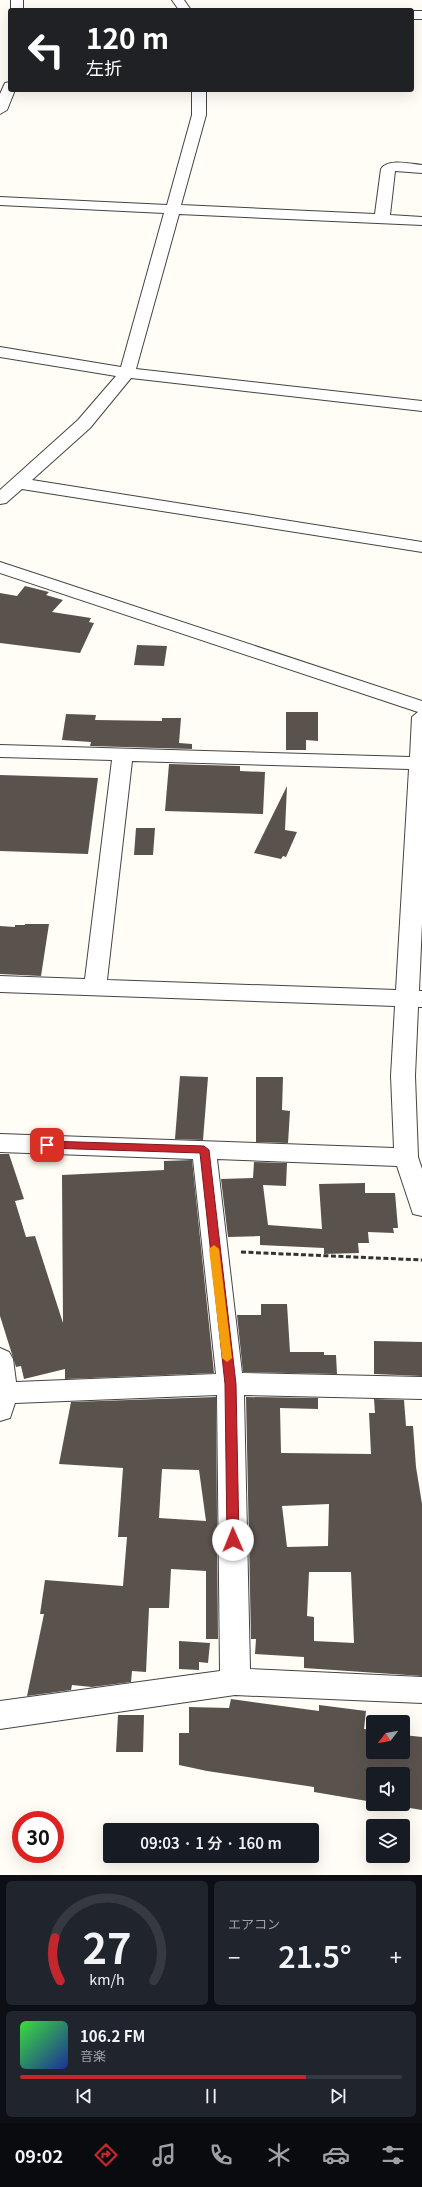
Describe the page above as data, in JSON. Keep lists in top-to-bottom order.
{
  "north": "bottom left",
  "page": {
    "turn": ["120 m", "左折"],
    "limit": "30",
    "trip": "09:03 · 1 分 · 160 m",
    "tile": "エアコン",
    "heat": ["−", "21.5°", "+"],
    "song": ["106.2 FM", "音楽"],
    "tabs": "09:02",
    "gauge": ["27", "km/h"]
  }
}
